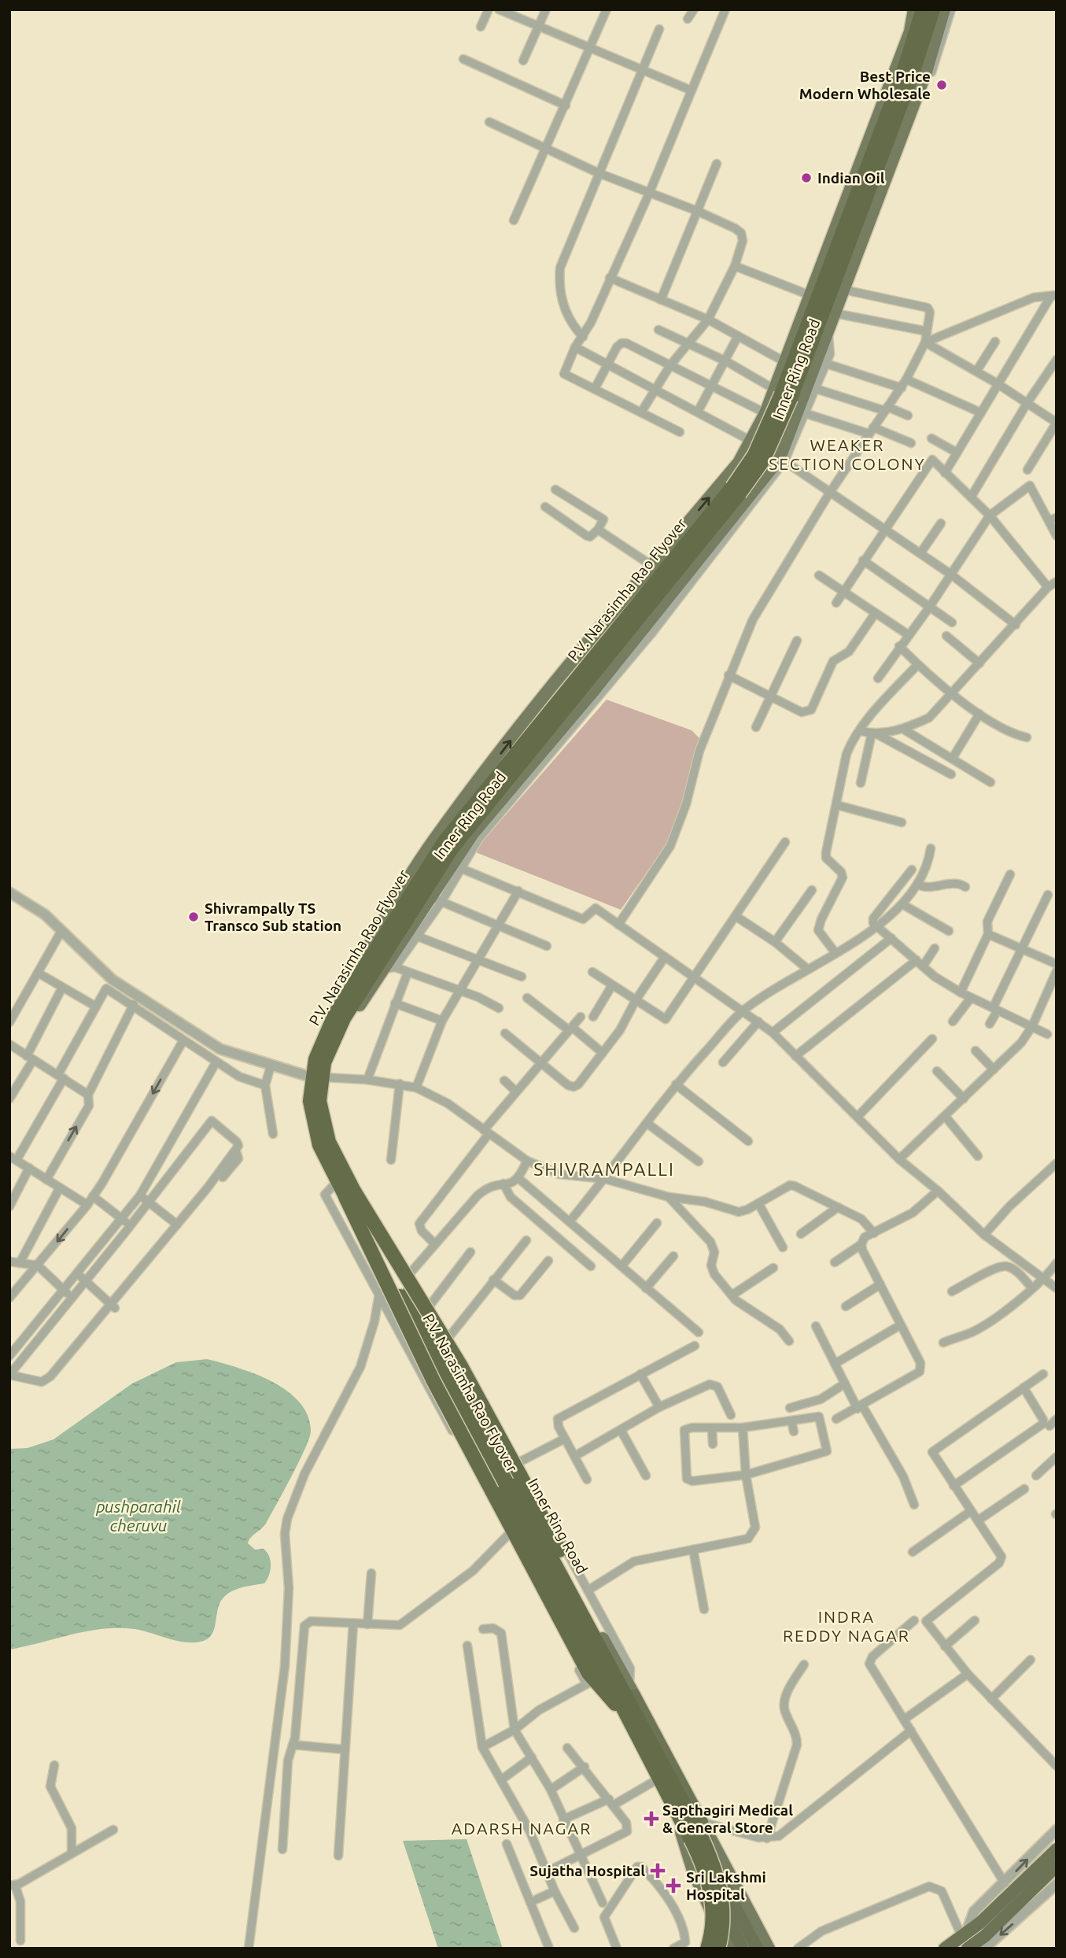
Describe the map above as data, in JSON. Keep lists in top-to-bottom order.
{
  "streets": {
    "highway": ["Inner Ring Road", "P.V. Narasimha Rao Flyover"]
  },
  "districts": [
    "WEAKER SECTION COLONY",
    "SHIVRAMPALLI",
    "INDRA REDDY NAGAR",
    "ADARSH NAGAR"
  ],
  "water": ["pushparahil cheruvu"],
  "places": {
    "other": ["Best Price Modern Wholesale", "Indian Oil", "Shivrampally TS Transco Sub station"],
    "health": ["Sapthagiri Medical & General Store", "Sujatha Hospital", "Sri Lakshmi Hospital"]
  }
}
